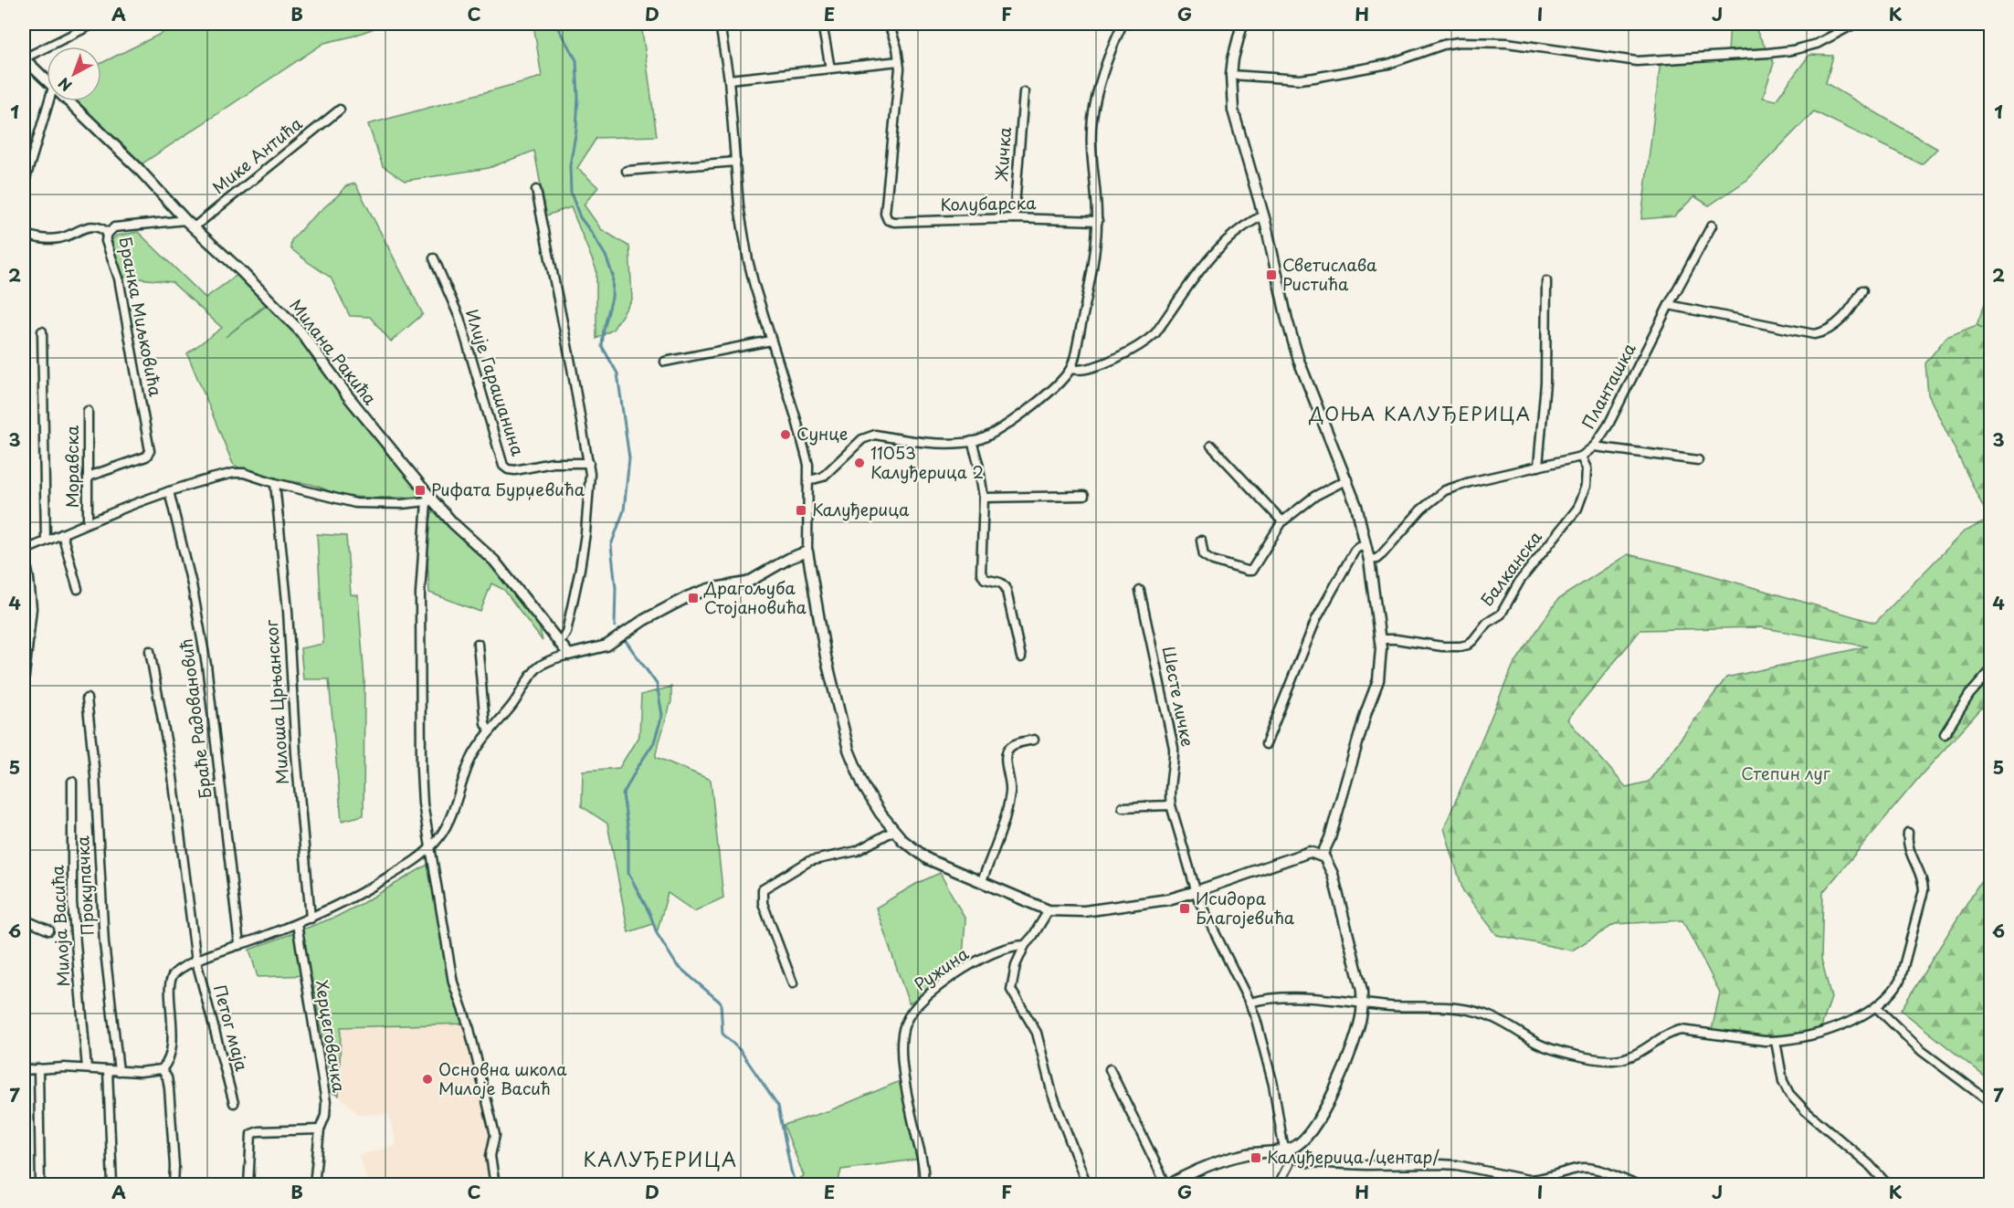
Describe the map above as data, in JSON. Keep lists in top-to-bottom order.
{
  "streets": {
    "street": [
      "Жичка",
      "Мике Антића",
      "Колубарска",
      "Бранка Миљковића",
      "Милана Ракића",
      "Илије Гарашанина",
      "Планташка",
      "Моравска",
      "Балканска",
      "Шесте личке",
      "Милоша Црњанског",
      "Браће Радовановић",
      "Прокупачка",
      "Милоја Васића",
      "Ружина",
      "Петог маја",
      "Херцеговачка"
    ]
  },
  "crossings": [
    ["Жичка", "Колубарска"],
    ["Мике Антића", "Милана Ракића"],
    ["Бранка Миљковића", "Милана Ракића"],
    ["Бранка Миљковића", "Моравска"],
    ["Планташка", "Балканска"]
  ],
  "districts": ["ДОЊА КАЛУЂЕРИЦА", "КАЛУЂЕРИЦА"],
  "parks": ["Степин луг"],
  "places": {
    "transit": [
      "Светислава Ристића",
      "Рифата Бурџевића",
      "Калуђерица",
      "Драгољуба Стојановића",
      "Исидора Благојевића",
      "Калуђерица /центар/"
    ],
    "other": ["Сунце", "11053 Калуђерица 2", "Основна школа Милоје Васић"]
  },
  "north": "bottom left",
  "grid": {
    "columns": [
      "A",
      "B",
      "C",
      "D",
      "E",
      "F",
      "G",
      "H",
      "I",
      "J",
      "K"
    ],
    "rows": [
      "1",
      "2",
      "3",
      "4",
      "5",
      "6",
      "7"
    ]
  }
}
